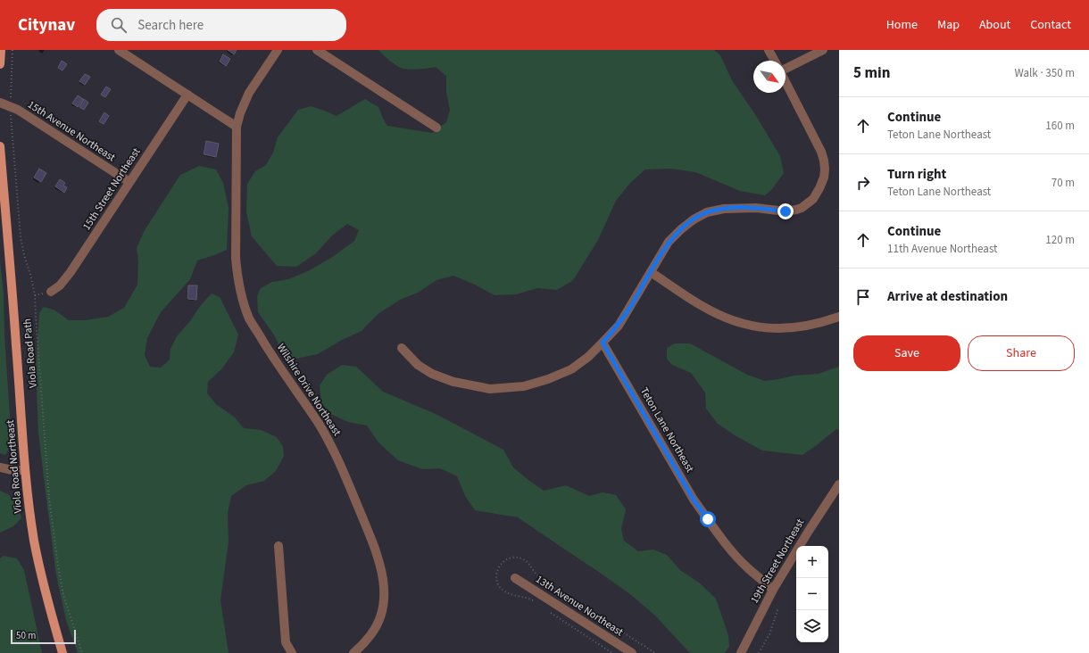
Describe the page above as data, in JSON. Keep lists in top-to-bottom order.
{
  "streets": {
    "main road": ["Viola Road Northeast"],
    "street": [
      "15th Avenue Northeast",
      "15th Street Northeast",
      "Wilshire Drive Northeast",
      "Teton Lane Northeast",
      "19th Street Northeast",
      "13th Avenue Northeast"
    ],
    "path": ["Viola Road Path"]
  },
  "crossings": [
    ["15th Avenue Northeast", "15th Street Northeast"],
    ["15th Avenue Northeast", "Viola Road Path"],
    ["Teton Lane Northeast", "19th Street Northeast"]
  ],
  "scale_bar": "50 m",
  "north": "bottom right",
  "page": {
    "header": "Citynav",
    "search": "Search here",
    "nav": [
      "Home",
      "Map",
      "About",
      "Contact"
    ],
    "heading": ["5 min", "Walk · 350 m"],
    "list": [
      ["Continue", "Teton Lane Northeast", "160 m"],
      ["Turn right", "Teton Lane Northeast", "70 m"],
      ["Continue", "11th Avenue Northeast", "120 m"],
      "Arrive at destination"
    ],
    "buttons": ["Save", "Share"],
    "map_buttons": ["+", "−"],
    "scale": "50 m"
  }
}
